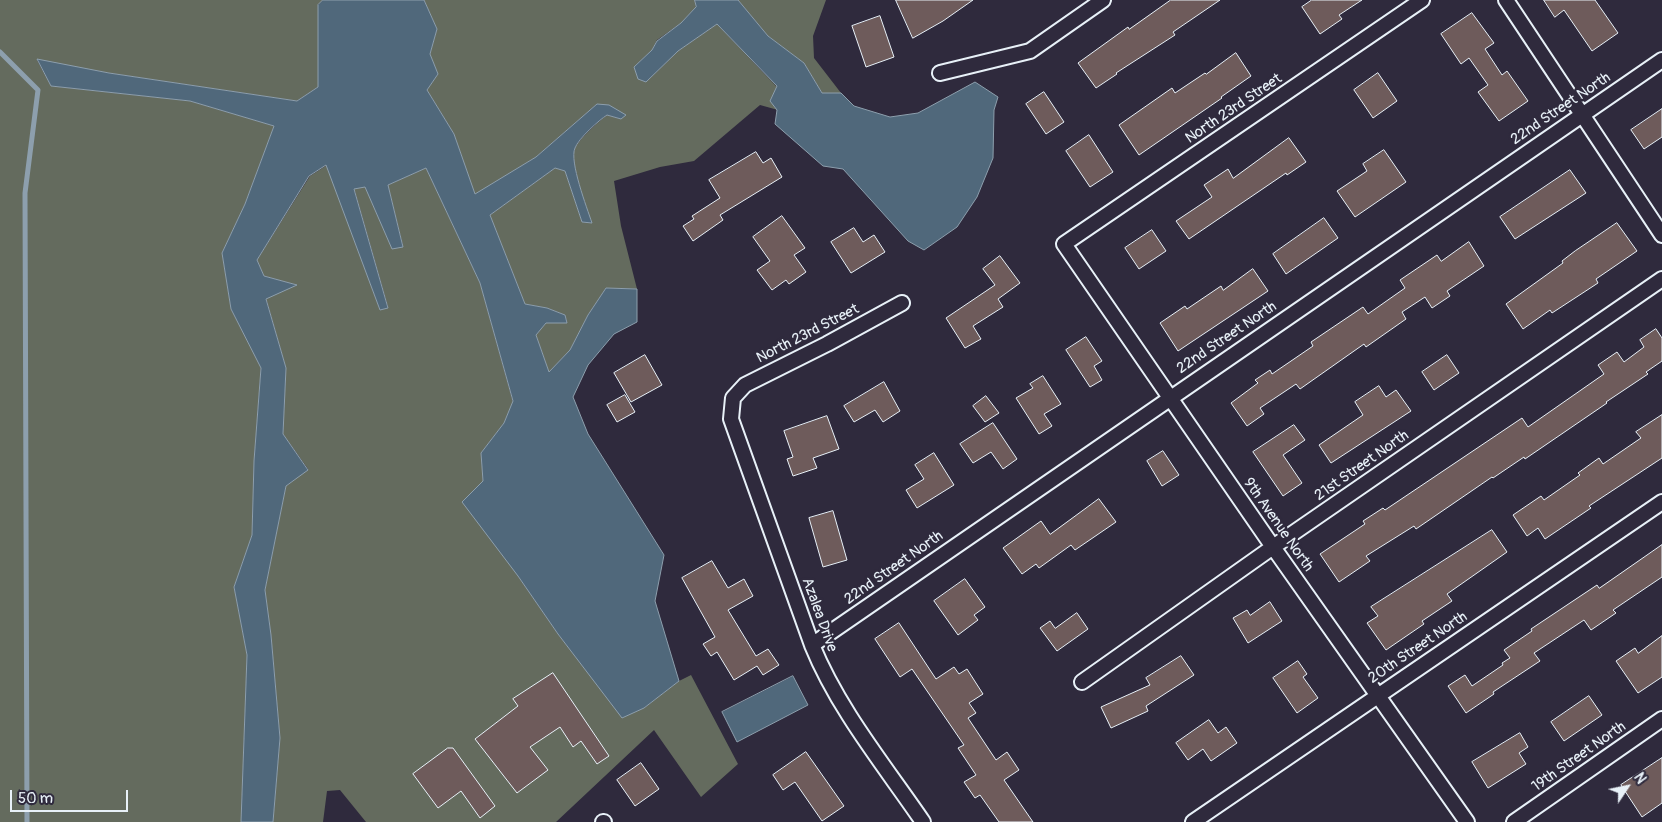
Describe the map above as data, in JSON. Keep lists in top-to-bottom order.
{
  "streets": {
    "street": [
      "North 23rd Street",
      "22nd Street North",
      "21st Street North",
      "9th Avenue North",
      "Azalea Drive",
      "20th Street North",
      "19th Street North"
    ]
  },
  "crossings": [
    ["North 23rd Street", "9th Avenue North"],
    ["North 23rd Street", "Azalea Drive"],
    ["22nd Street North", "9th Avenue North"],
    ["22nd Street North", "Azalea Drive"],
    ["21st Street North", "9th Avenue North"],
    ["9th Avenue North", "20th Street North"]
  ],
  "scale_bar": "50 m",
  "north": "top right"
}
